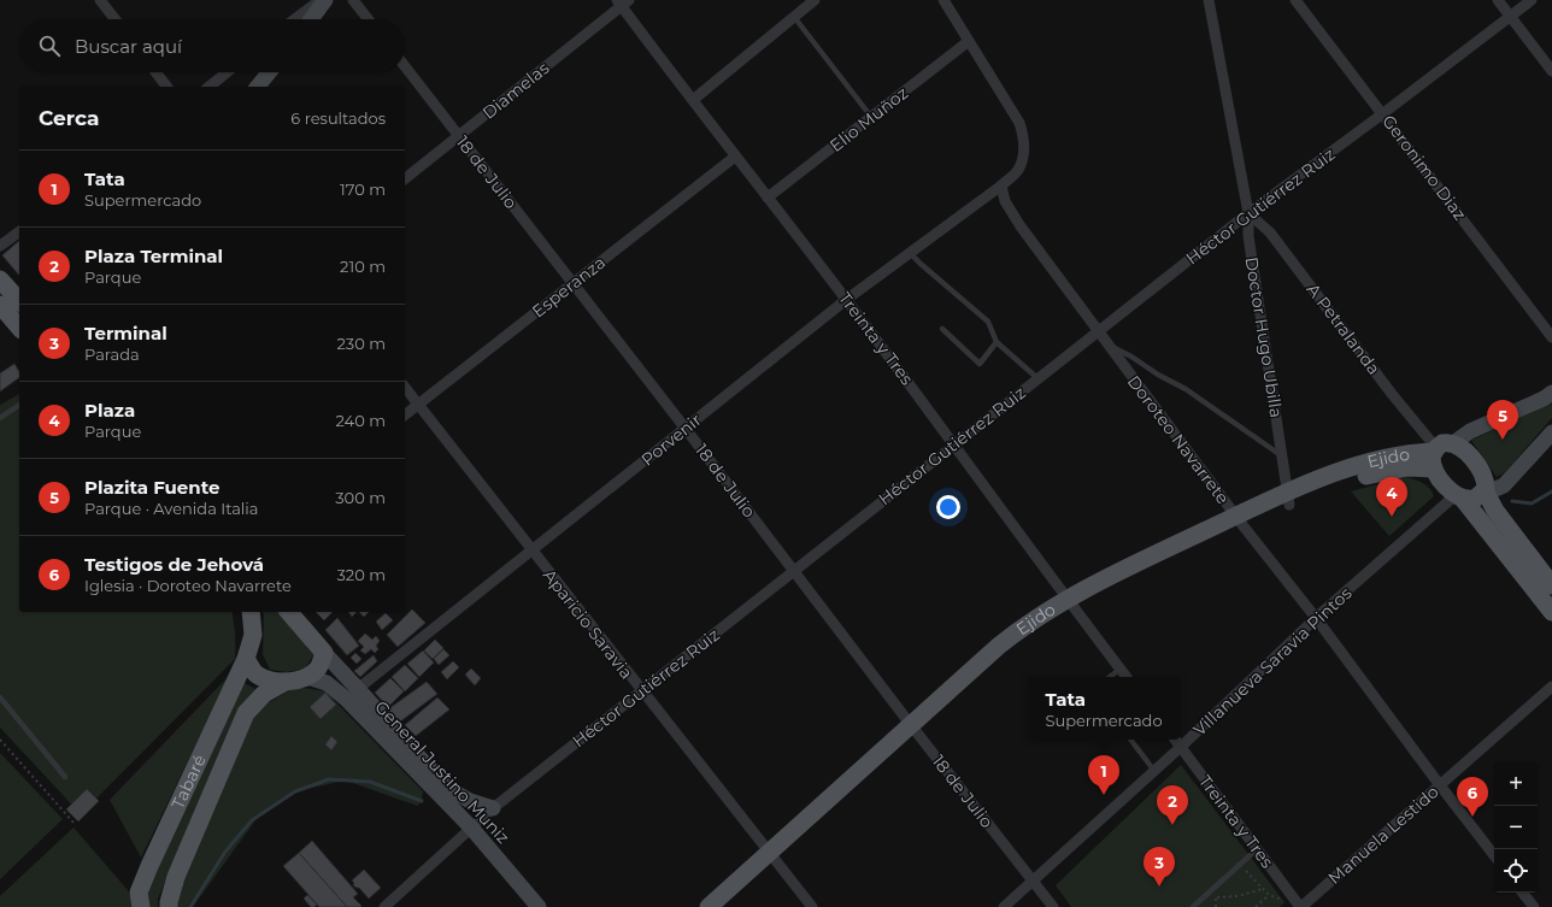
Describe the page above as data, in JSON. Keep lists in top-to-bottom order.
{
  "streets": {
    "main road": ["Ejido", "Tabaré"],
    "street": [
      "Diamelas",
      "Elio Muñoz",
      "Geronimo Diaz",
      "18 de Julio",
      "Héctor Gutiérrez Ruiz",
      "Esperanza",
      "A Petralanda",
      "Doctor Hugo Ubilla",
      "Treinta y Tres",
      "Porvenir",
      "Doroteo Navarrete",
      "Aparicio Saravia",
      "Villanueva Saravia Pintos",
      "General Justino Muniz",
      "Manuela Lestido"
    ]
  },
  "crossings": [
    ["Diamelas", "18 de Julio"],
    ["Diamelas", "Treinta y Tres"],
    ["Elio Muñoz", "Treinta y Tres"],
    ["Geronimo Diaz", "Héctor Gutiérrez Ruiz"],
    ["18 de Julio", "Héctor Gutiérrez Ruiz"],
    ["18 de Julio", "Esperanza"],
    ["18 de Julio", "Porvenir"],
    ["18 de Julio", "Ejido"],
    ["18 de Julio", "Villanueva Saravia Pintos"],
    ["Héctor Gutiérrez Ruiz", "A Petralanda"],
    ["Héctor Gutiérrez Ruiz", "Doctor Hugo Ubilla"],
    ["Héctor Gutiérrez Ruiz", "Treinta y Tres"],
    ["Héctor Gutiérrez Ruiz", "Doroteo Navarrete"],
    ["Héctor Gutiérrez Ruiz", "Aparicio Saravia"],
    ["Héctor Gutiérrez Ruiz", "General Justino Muniz"],
    ["Esperanza", "Treinta y Tres"],
    ["Esperanza", "Aparicio Saravia"],
    ["A Petralanda", "Doctor Hugo Ubilla"],
    ["A Petralanda", "Ejido"],
    ["Doctor Hugo Ubilla", "Ejido"],
    ["Treinta y Tres", "Porvenir"],
    ["Treinta y Tres", "Ejido"],
    ["Treinta y Tres", "Villanueva Saravia Pintos"],
    ["Treinta y Tres", "Manuela Lestido"],
    ["Porvenir", "Doroteo Navarrete"],
    ["Porvenir", "Aparicio Saravia"],
    ["Porvenir", "General Justino Muniz"],
    ["Doroteo Navarrete", "Ejido"],
    ["Doroteo Navarrete", "Villanueva Saravia Pintos"],
    ["Doroteo Navarrete", "Manuela Lestido"],
    ["Ejido", "Aparicio Saravia"]
  ],
  "page": {
    "search": "Buscar aquí",
    "heading": ["Cerca", "6 resultados"],
    "list": [
      {
        "mark": "1",
        "name": "Tata",
        "note": "Supermercado",
        "value": "170 m"
      },
      {
        "mark": "2",
        "name": "Plaza Terminal",
        "note": "Parque",
        "value": "210 m"
      },
      {
        "mark": "3",
        "name": "Terminal",
        "note": "Parada",
        "value": "230 m"
      },
      {
        "mark": "4",
        "name": "Plaza",
        "note": "Parque",
        "value": "240 m"
      },
      {
        "mark": "5",
        "name": "Plazita Fuente",
        "note": "Parque · Avenida Italia",
        "value": "300 m"
      },
      {
        "mark": "6",
        "name": "Testigos de Jehová",
        "note": "Iglesia · Doroteo Navarrete",
        "value": "320 m"
      }
    ],
    "pins": [
      "5",
      "4",
      "1",
      "6",
      "2",
      "3"
    ],
    "popup": ["Tata", "Supermercado"],
    "map_buttons": ["+", "−"]
  }
}
